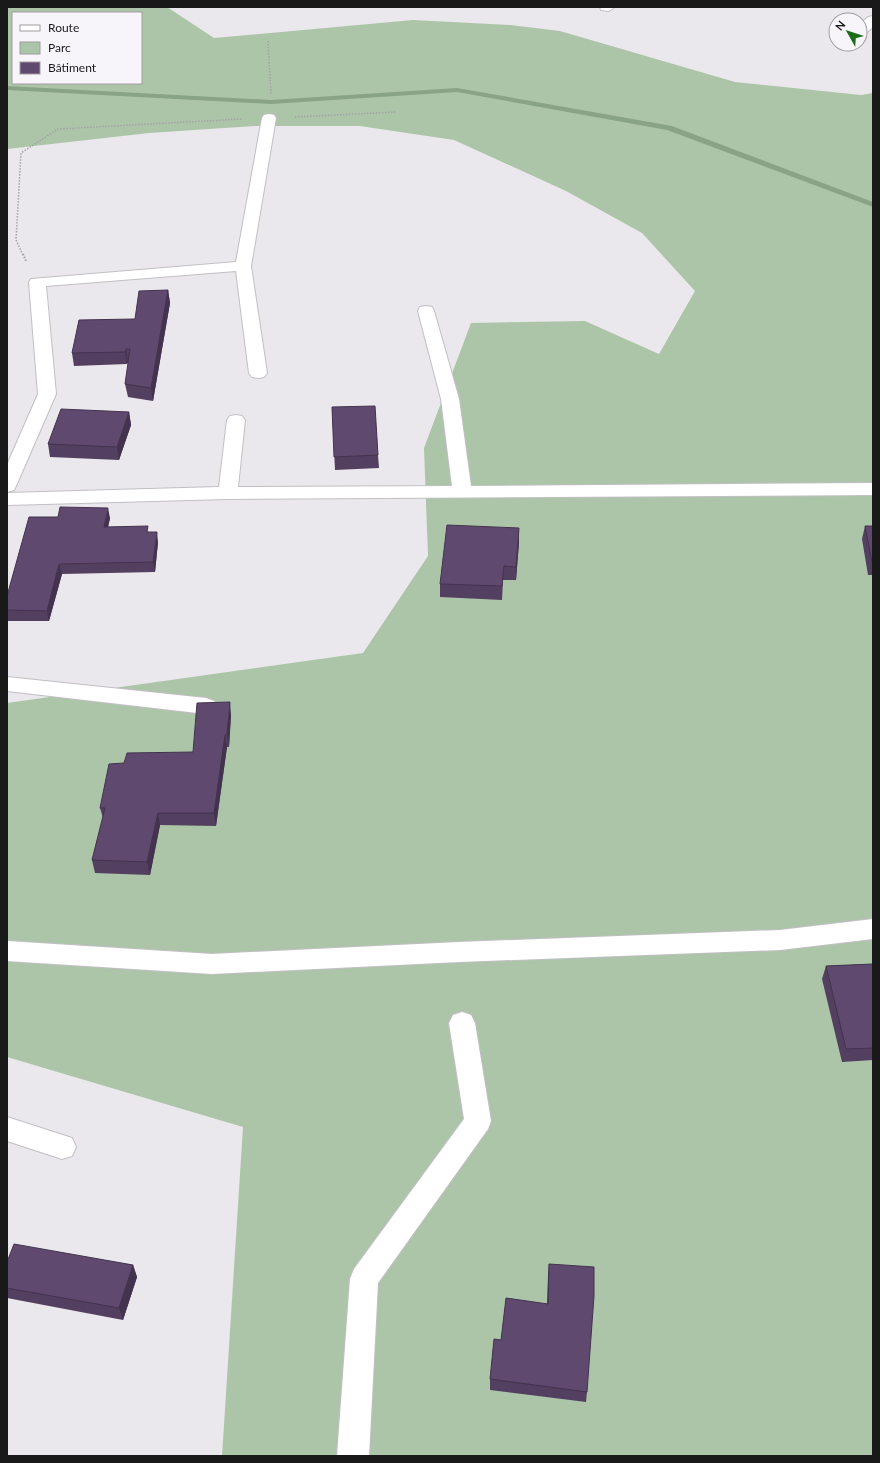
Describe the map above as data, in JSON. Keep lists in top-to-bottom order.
{
  "legend": ["Route", "Parc", "Bâtiment"],
  "north": "top left"
}
